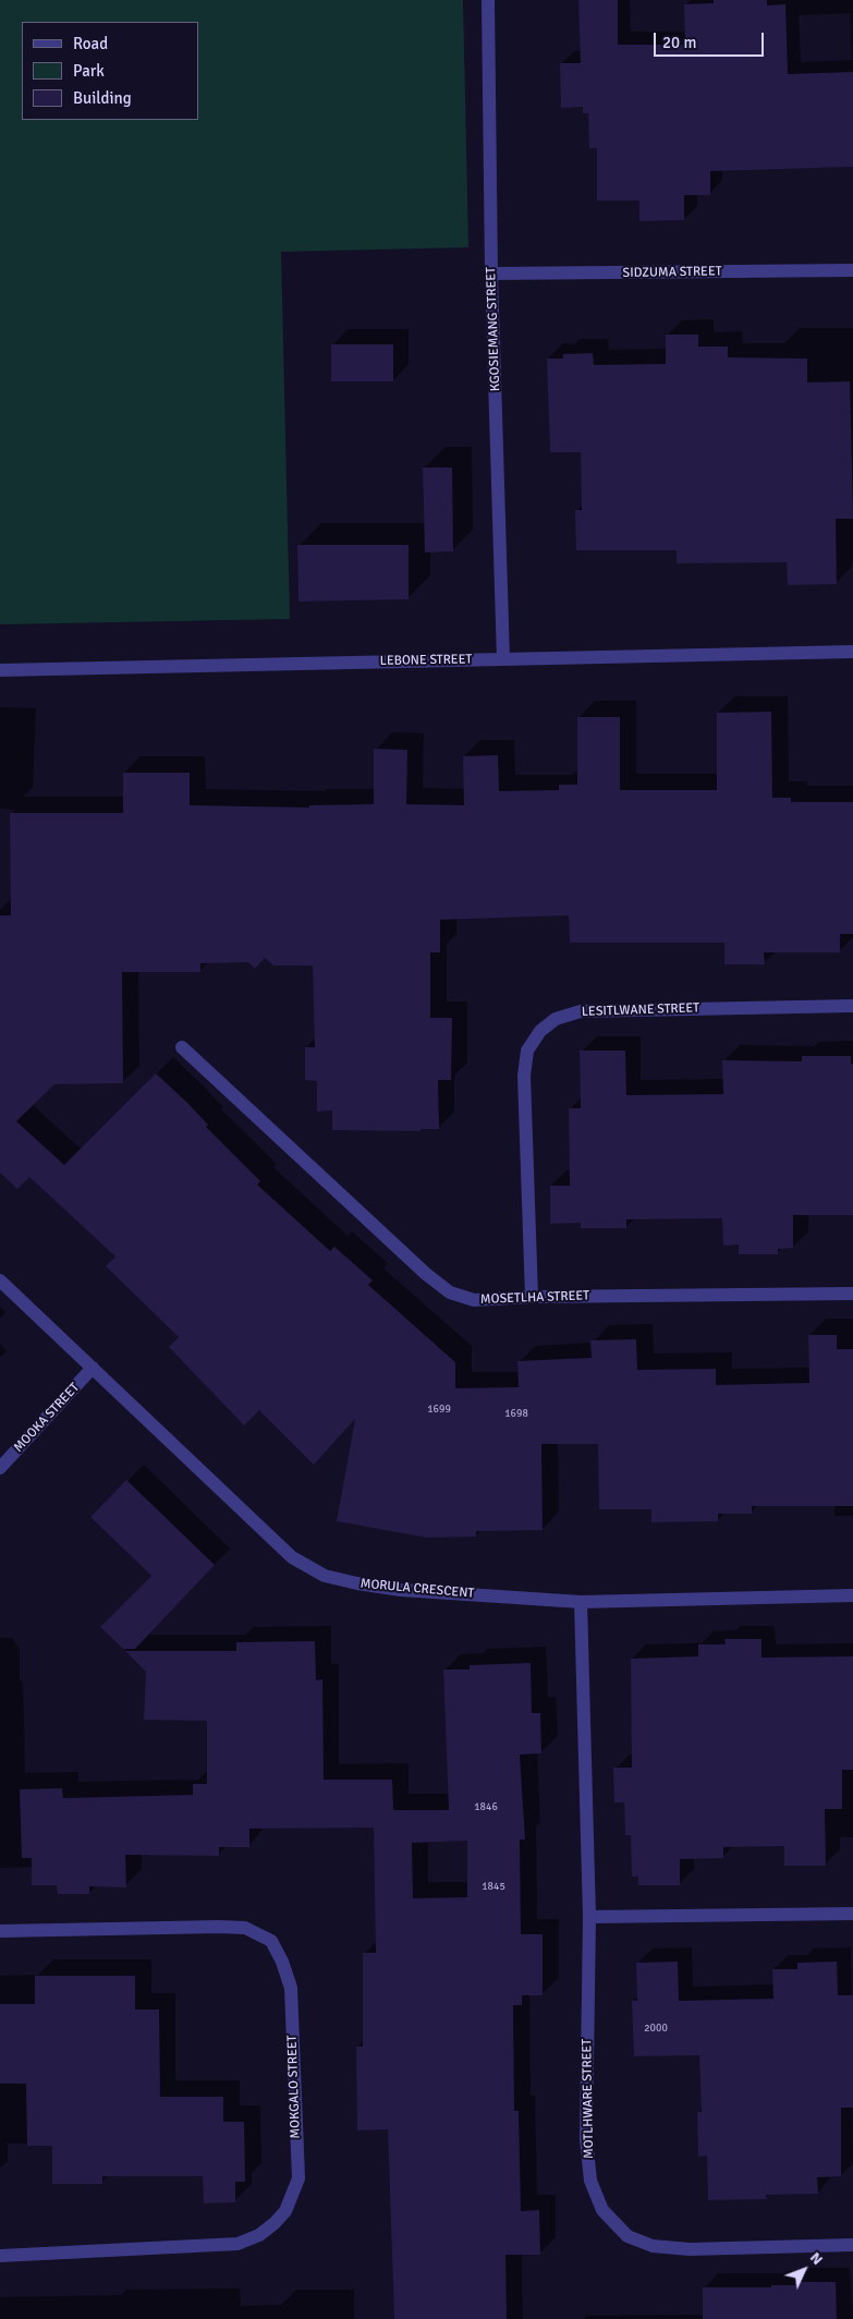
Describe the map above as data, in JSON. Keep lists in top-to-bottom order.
{
  "streets": {
    "street": [
      "SIDZUMA STREET",
      "KGOSIEMANG STREET",
      "LEBONE STREET",
      "LESITLWANE STREET",
      "MOSETLHA STREET",
      "MOOKA STREET",
      "MORULA CRESCENT",
      "MOKGALO STREET",
      "MOTLHWARE STREET"
    ]
  },
  "crossings": [
    ["SIDZUMA STREET", "KGOSIEMANG STREET"],
    ["KGOSIEMANG STREET", "LEBONE STREET"],
    ["LESITLWANE STREET", "MOSETLHA STREET"],
    ["MOOKA STREET", "MORULA CRESCENT"],
    ["MORULA CRESCENT", "MOTLHWARE STREET"]
  ],
  "house_numbers": [
    "1699",
    "1698",
    "1846",
    "1845",
    "2000"
  ],
  "legend": ["Road", "Park", "Building"],
  "scale_bar": "20 m",
  "north": "top right"
}
